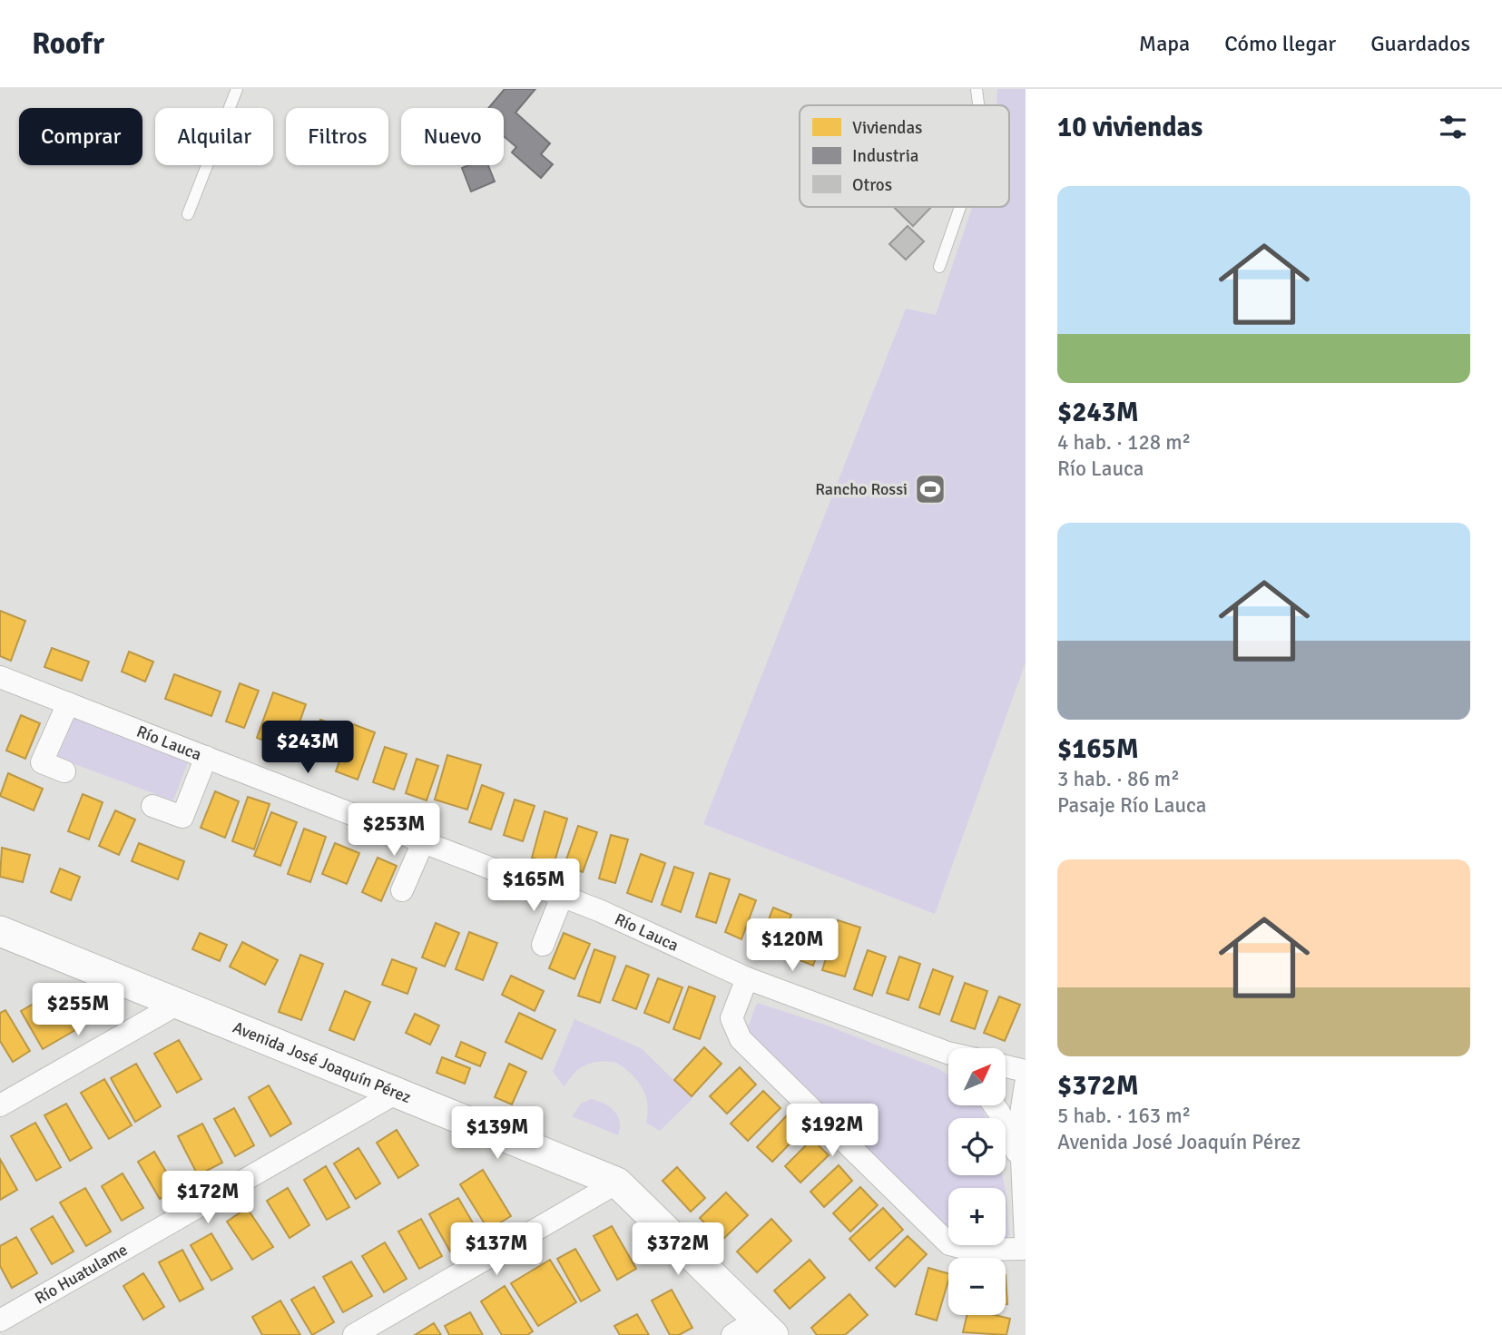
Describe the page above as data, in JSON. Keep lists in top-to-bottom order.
{
  "streets": {
    "main road": ["Avenida José Joaquín Pérez"],
    "street": ["Río Lauca", "Río Huatulame"]
  },
  "crossings": [
    ["Avenida José Joaquín Pérez", "Río Huatulame"]
  ],
  "places": {
    "sports": ["Rancho Rossi"]
  },
  "legend": ["Viviendas", "Industria", "Otros"],
  "north": "top right",
  "page": {
    "header": "Roofr",
    "nav": ["Mapa", "Cómo llegar", "Guardados"],
    "heading": "10 viviendas",
    "chip": [
      "Comprar",
      "Alquilar",
      "Filtros",
      "Nuevo"
    ],
    "list": [
      {
        "name": "$243M",
        "note": "4 hab. · 128 m² · Río Lauca"
      },
      {
        "name": "$165M",
        "note": "3 hab. · 86 m² · Pasaje Río Lauca"
      },
      {
        "name": "$372M",
        "note": "5 hab. · 163 m² · Avenida José Joaquín Pérez"
      }
    ],
    "price": [
      "$243M",
      "$253M",
      "$165M",
      "$120M",
      "$255M",
      "$192M",
      "$139M",
      "$172M",
      "$137M",
      "$372M"
    ],
    "map_buttons": ["+", "−"]
  }
}
